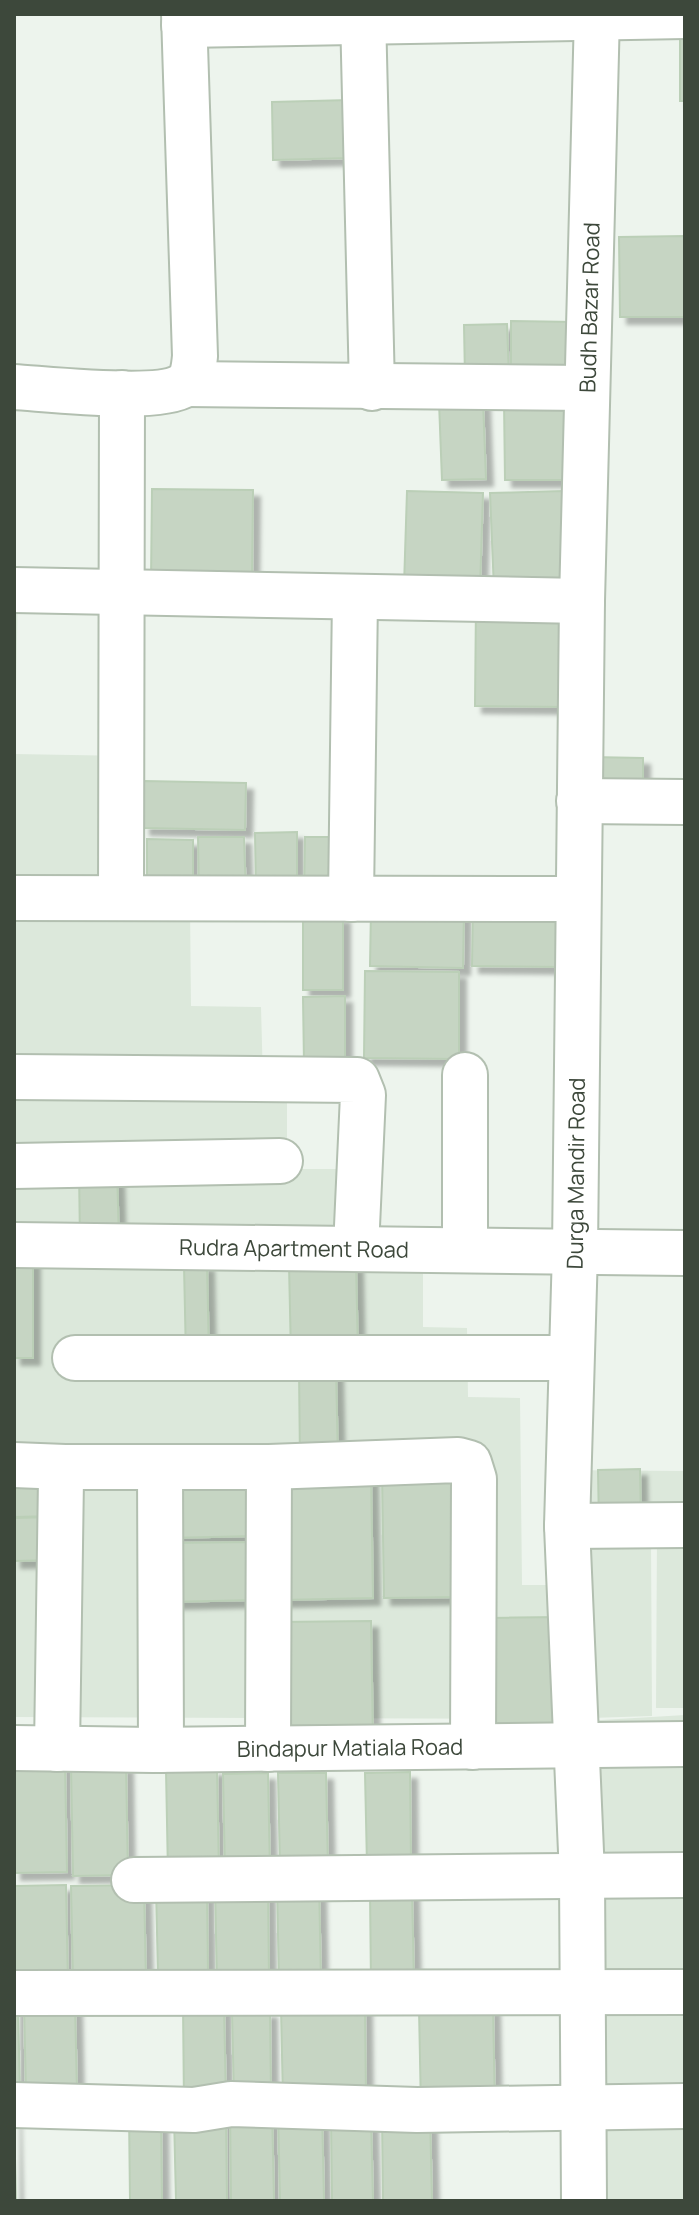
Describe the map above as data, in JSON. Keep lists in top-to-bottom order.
{
  "streets": {
    "street": [
      "Budh Bazar Road",
      "Durga Mandir Road",
      "Rudra Apartment Road",
      "Bindapur Matiala Road"
    ]
  },
  "crossings": [
    ["Budh Bazar Road", "Durga Mandir Road"],
    ["Durga Mandir Road", "Rudra Apartment Road"],
    ["Durga Mandir Road", "Bindapur Matiala Road"]
  ]
}
